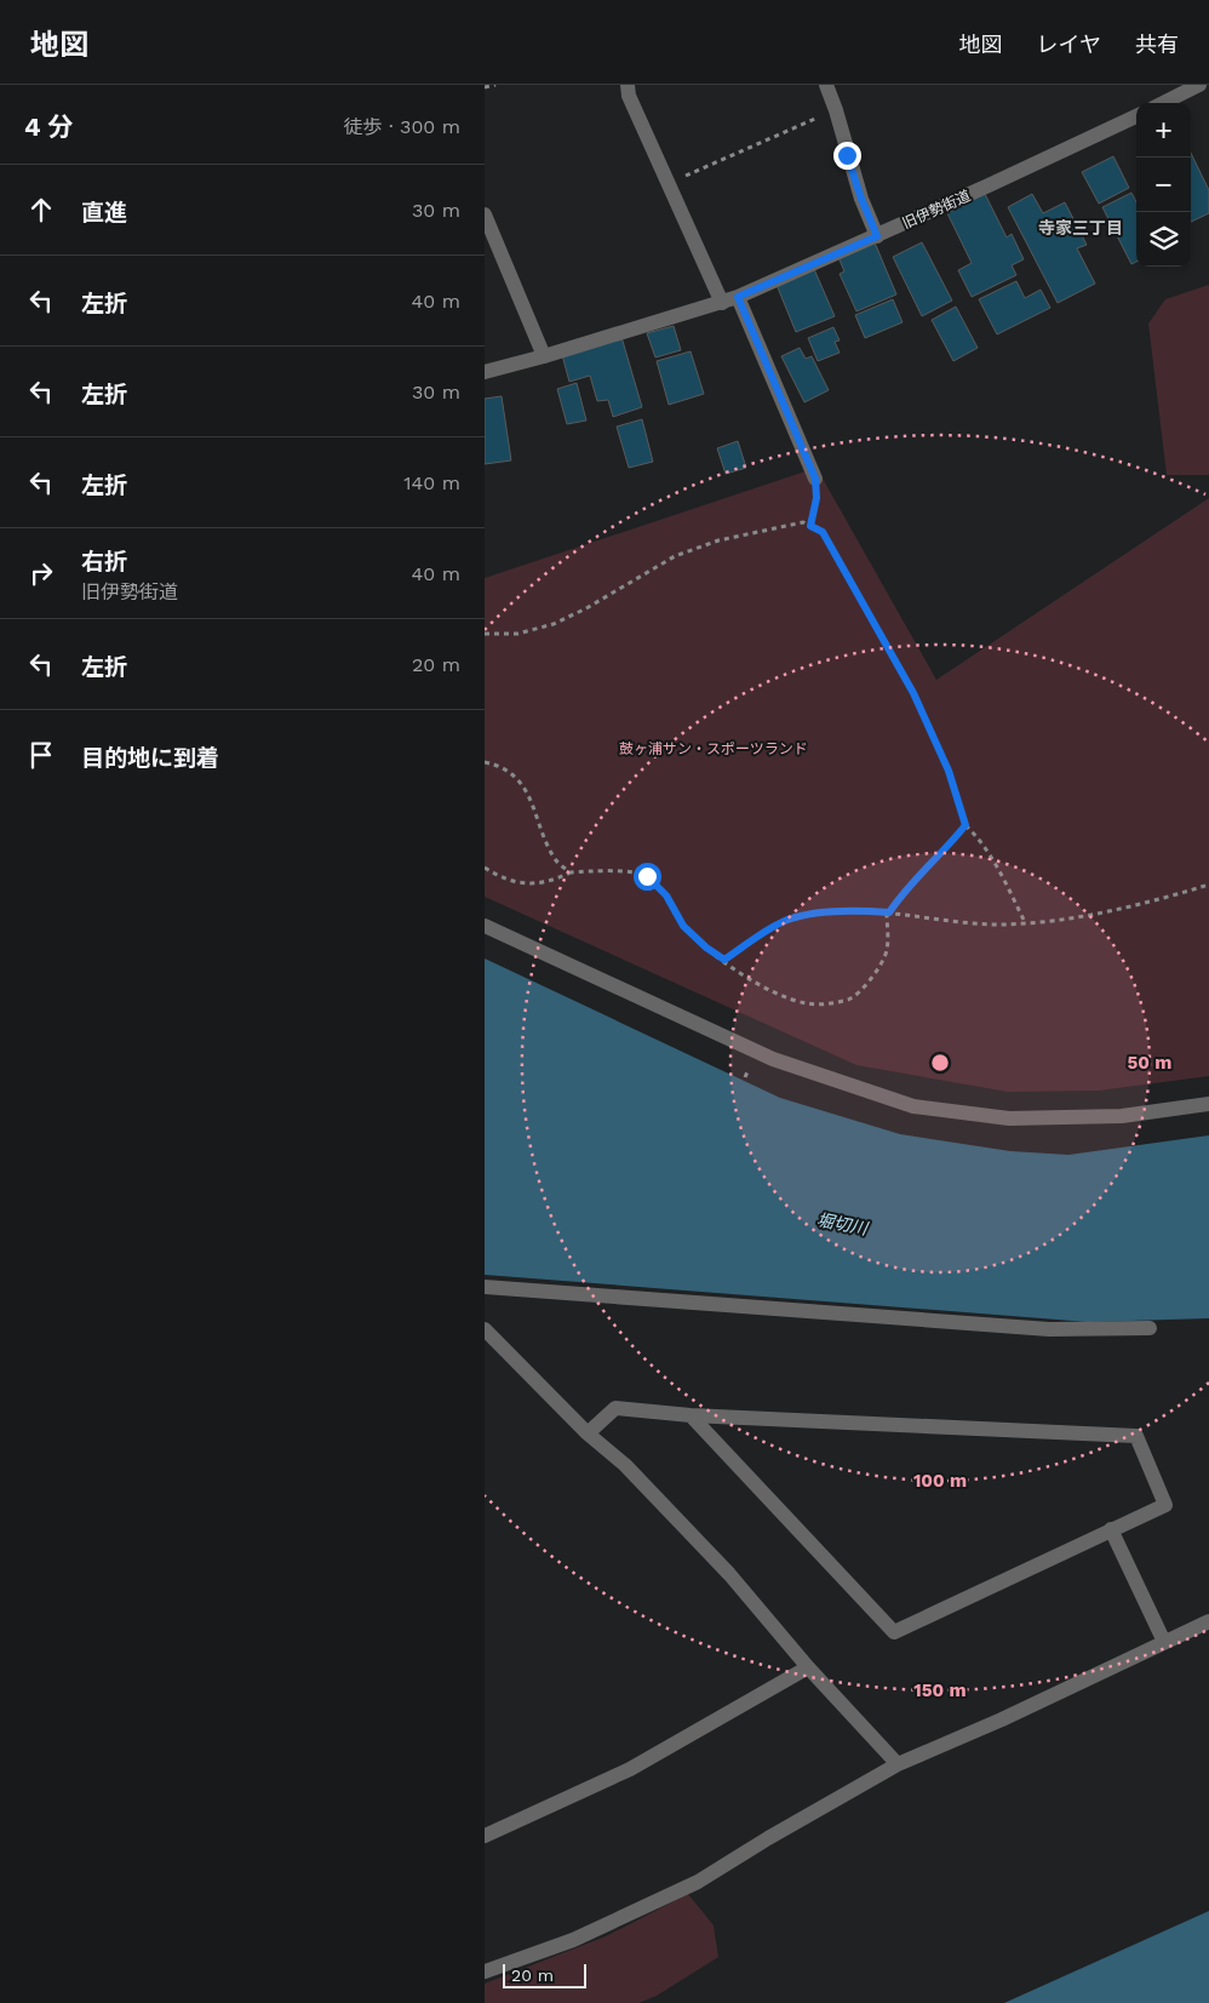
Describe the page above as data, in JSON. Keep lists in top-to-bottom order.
{
  "streets": {
    "street": ["旧伊勢街道"]
  },
  "districts": ["寺家三丁目"],
  "water": ["堀切川"],
  "parks": ["鼓ヶ浦サン・スポーツランド"],
  "scale_bar": "20 m",
  "page": {
    "header": "地図",
    "nav": ["地図", "レイヤ", "共有"],
    "heading": ["4 分", "徒歩 · 300 m"],
    "map_buttons": ["+", "−"],
    "list": [
      ["直進", "30 m"],
      ["左折", "40 m"],
      ["左折", "30 m"],
      ["左折", "140 m"],
      ["右折", "旧伊勢街道", "40 m"],
      ["左折", "20 m"],
      "目的地に到着"
    ],
    "scale": "20 m"
  },
  "rings": ["50 m", "100 m", "150 m"]
}
